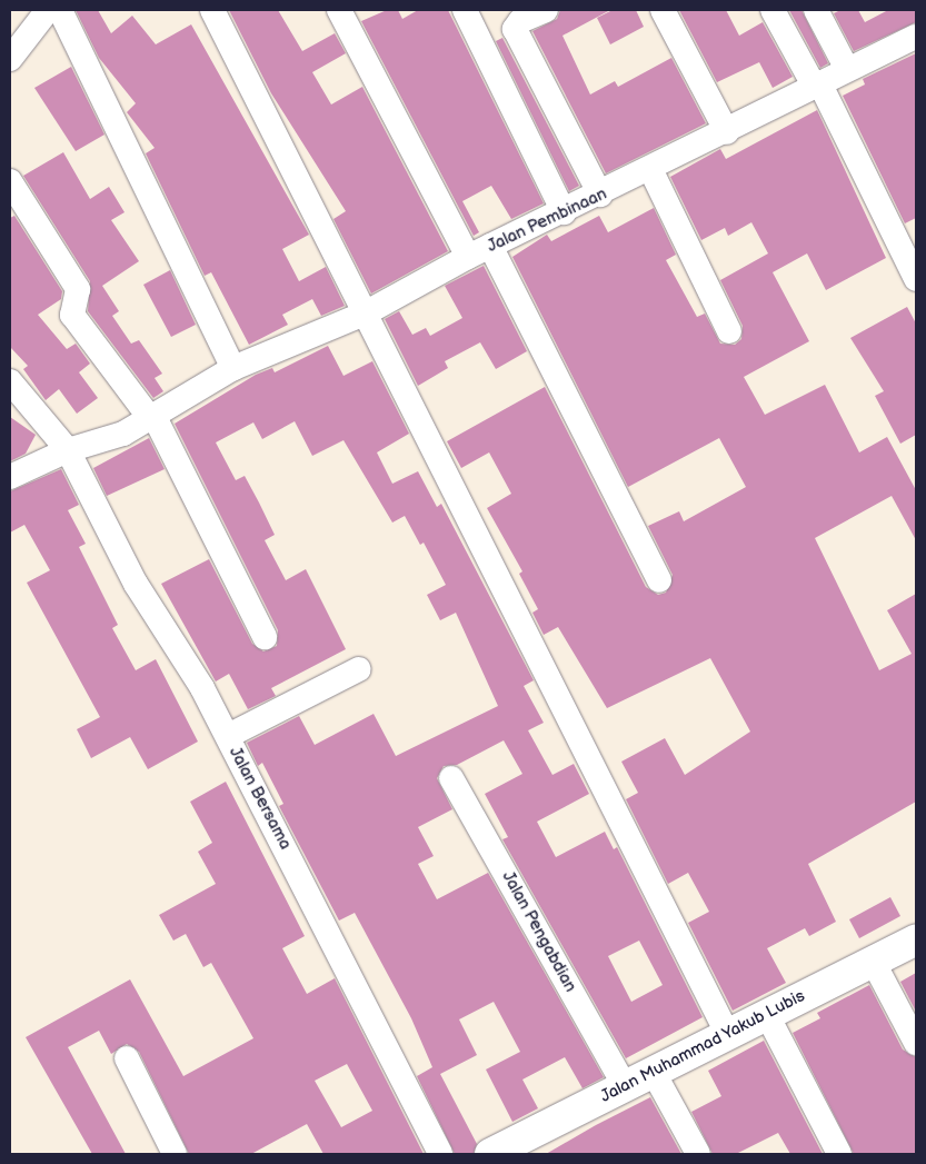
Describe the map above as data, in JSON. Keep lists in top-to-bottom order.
{
  "streets": {
    "main road": ["Jalan Muhammad Yakub Lubis"],
    "street": ["Jalan Pembinaan", "Jalan Bersama", "Jalan Pengabdian"]
  },
  "crossings": [
    ["Jalan Pembinaan", "Jalan Bersama"],
    ["Jalan Pengabdian", "Jalan Muhammad Yakub Lubis"]
  ]
}
